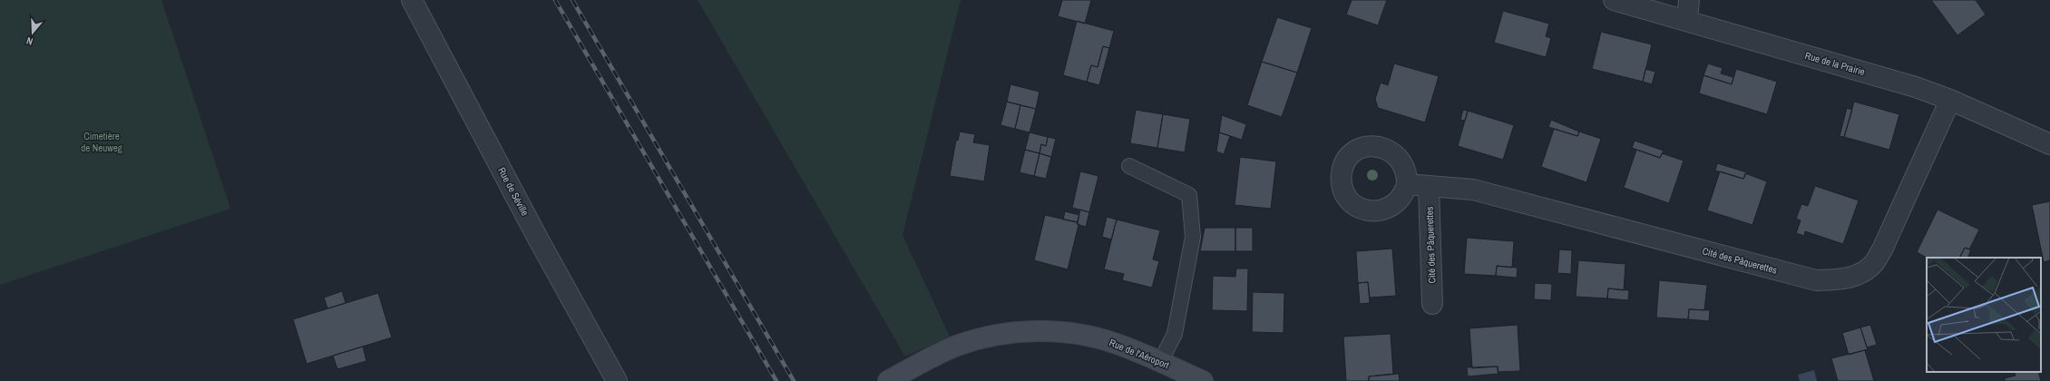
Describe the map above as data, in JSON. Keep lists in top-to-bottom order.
{
  "streets": {
    "main road": ["Rue de l'Aéroport"],
    "street": ["Rue de la Prairie", "Rue de Séville", "Cité des Pâquerettes"]
  },
  "crossings": [
    ["Rue de la Prairie", "Cité des Pâquerettes"]
  ],
  "parks": ["Cimetière de Neuweg"],
  "north": "bottom"
}
